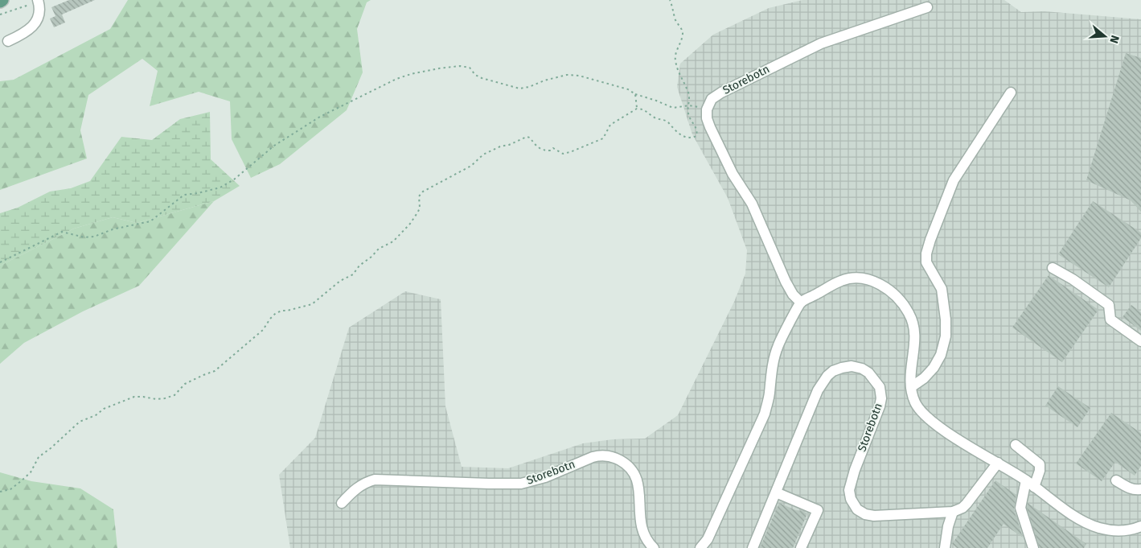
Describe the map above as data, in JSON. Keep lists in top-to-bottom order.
{
  "streets": {
    "street": ["Storebotn"]
  },
  "north": "right"
}
